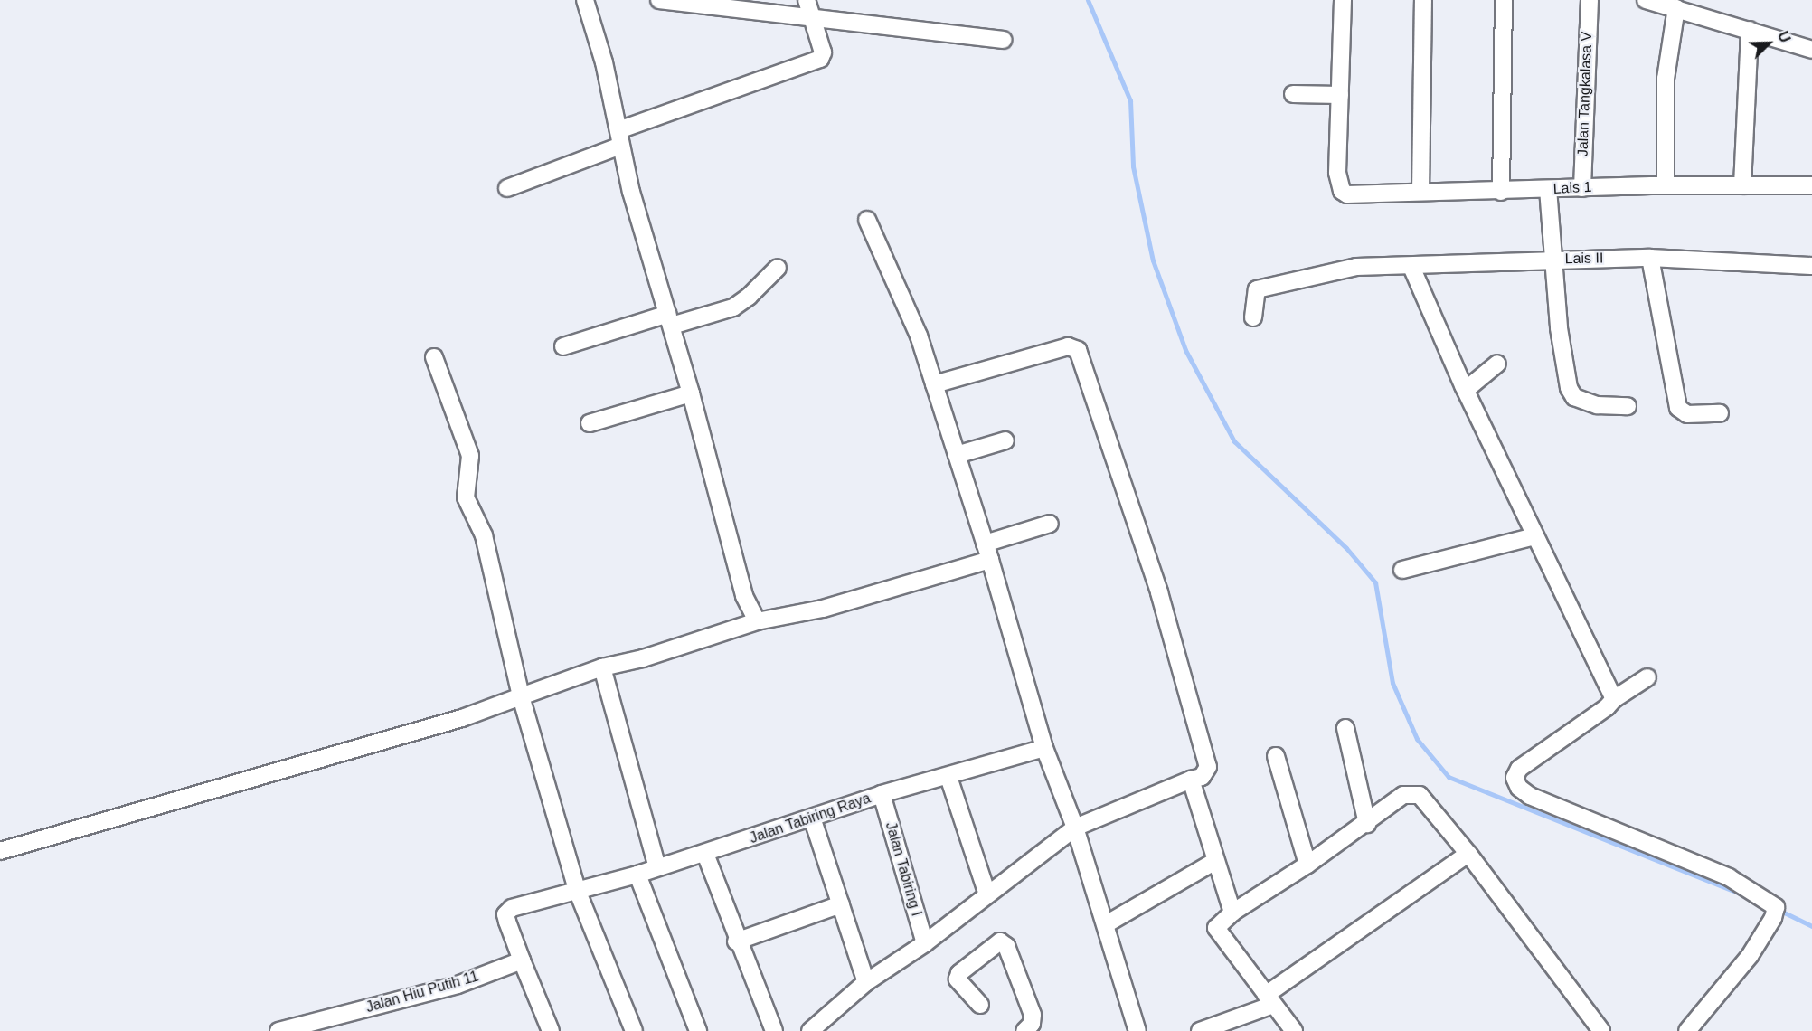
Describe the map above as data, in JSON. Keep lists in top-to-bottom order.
{
  "streets": {
    "street": [
      "Jalan Tangkalasa V",
      "Lais 1",
      "Lais II",
      "Jalan Tabiring Raya",
      "Jalan Tabiring I",
      "Jalan Hiu Putih 11"
    ]
  },
  "crossings": [
    ["Jalan Tangkalasa V", "Lais 1"],
    ["Jalan Tabiring Raya", "Jalan Tabiring I"],
    ["Jalan Tabiring Raya", "Jalan Hiu Putih 11"]
  ],
  "north": "top right"
}
